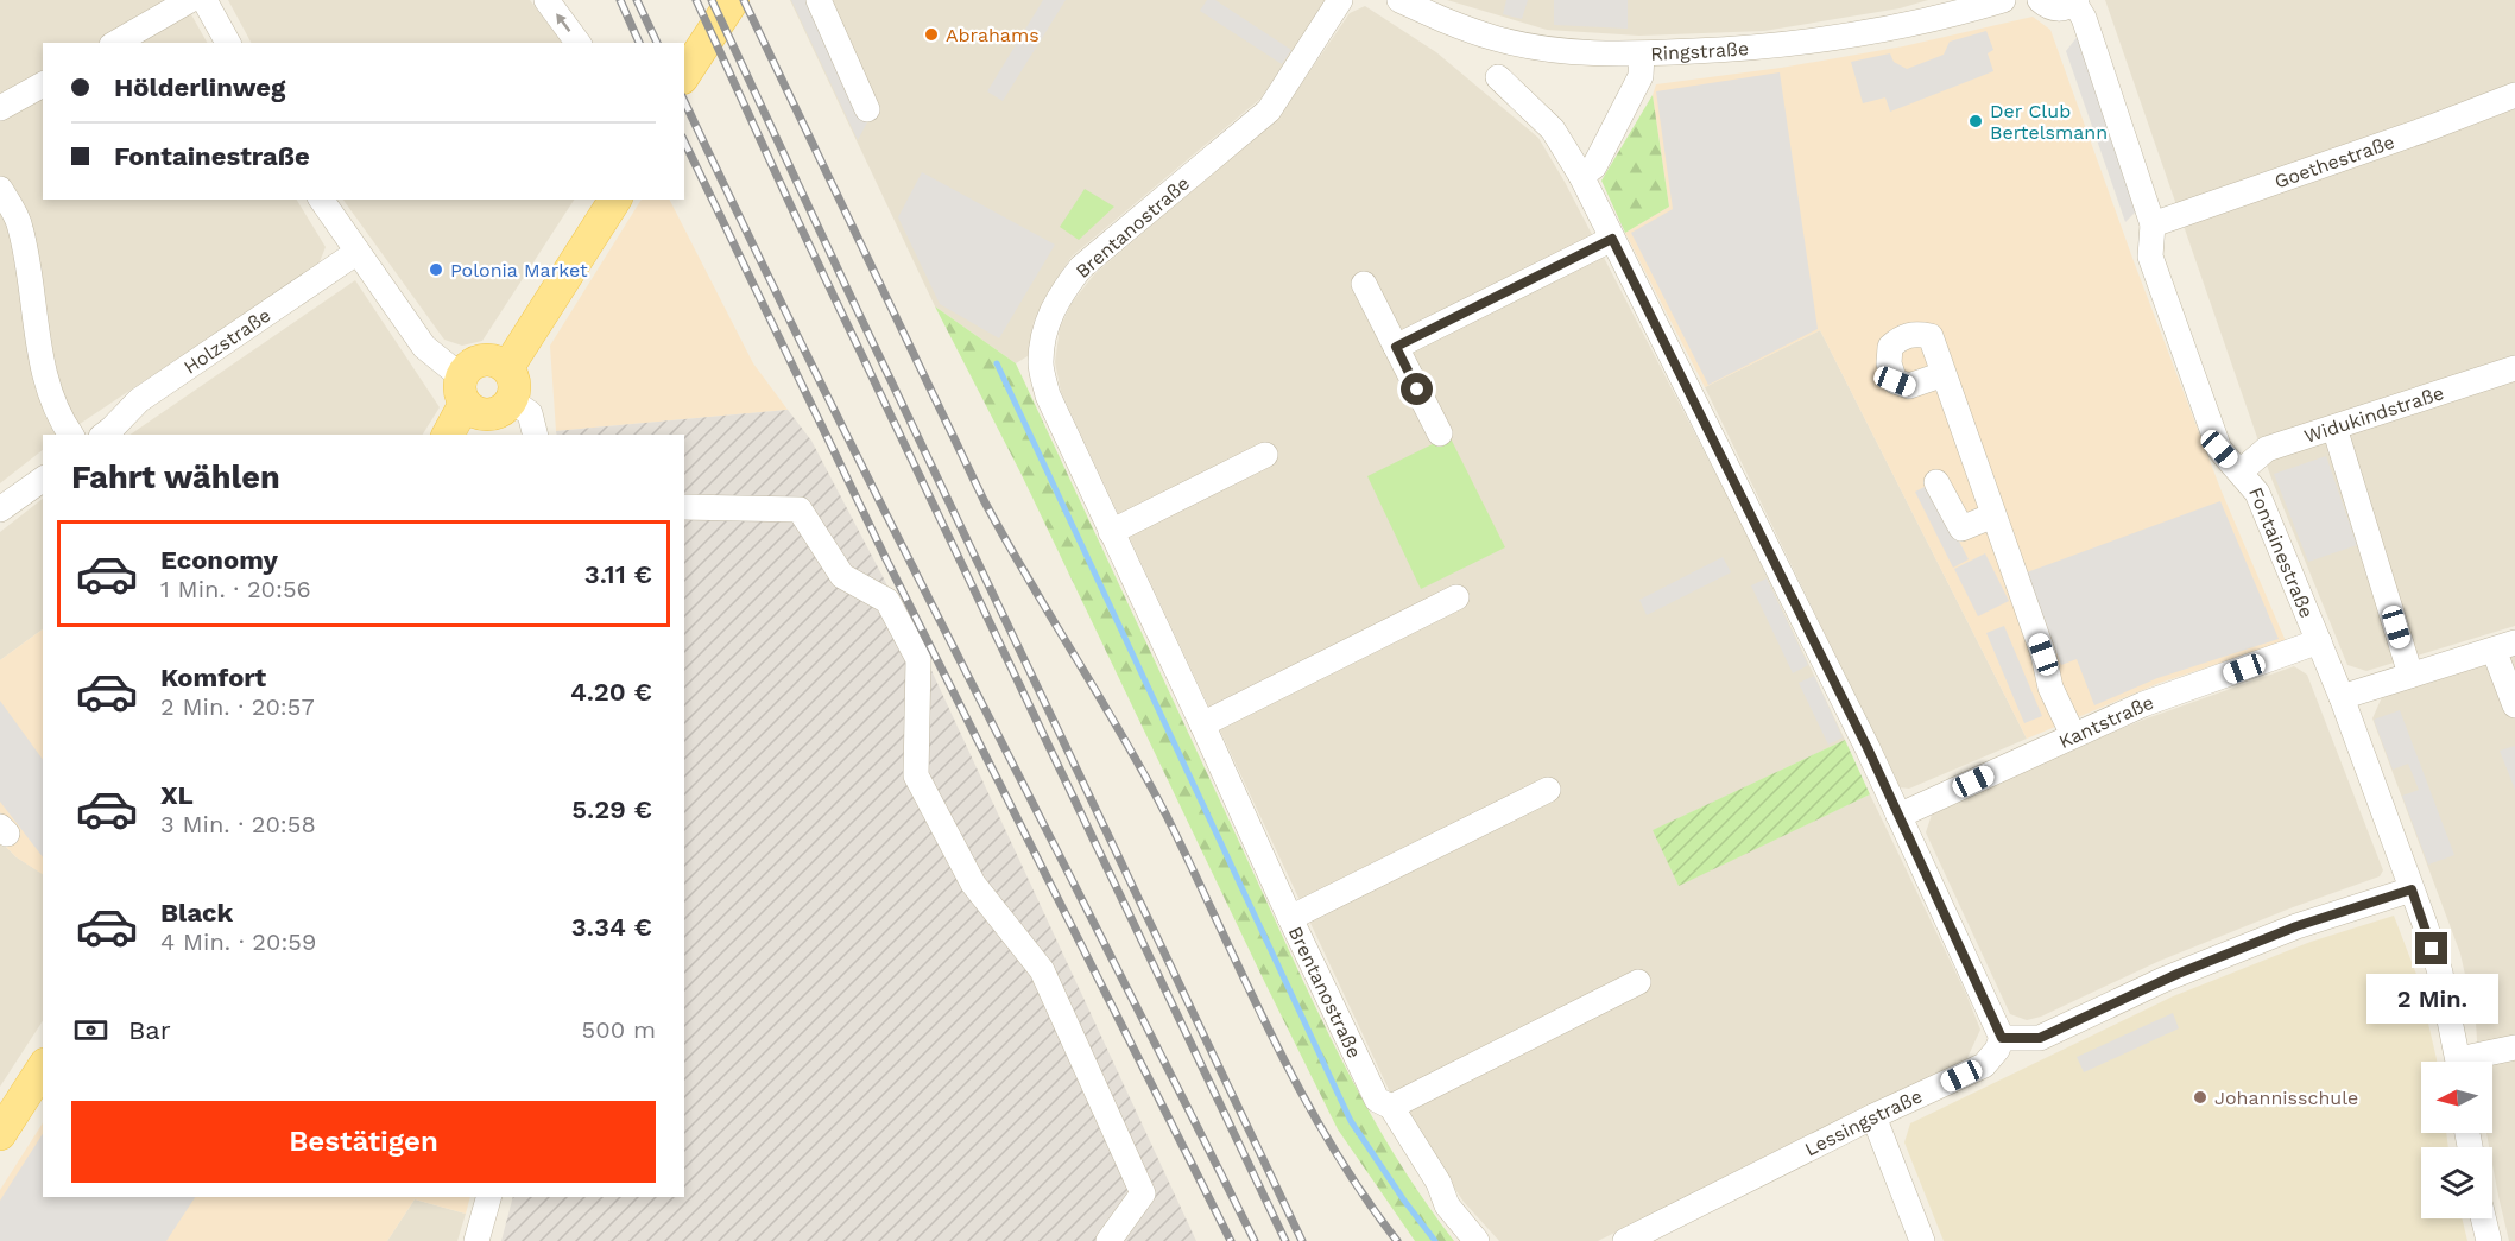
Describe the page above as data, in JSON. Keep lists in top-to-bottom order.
{
  "streets": {
    "street": [
      "Ringstraße",
      "Goethestraße",
      "Brentanostraße",
      "Holzstraße",
      "Widukindstraße",
      "Fontainestraße",
      "Kantstraße",
      "Lessingstraße"
    ]
  },
  "crossings": [
    ["Goethestraße", "Fontainestraße"],
    ["Widukindstraße", "Fontainestraße"],
    ["Fontainestraße", "Kantstraße"]
  ],
  "places": [
    "Abrahams",
    "Der Club Bertelsmann",
    "Polonia Market",
    "Johannisschule"
  ],
  "north": "left",
  "page": {
    "banner": ["Hölderlinweg", "Fontainestraße"],
    "heading": "Fahrt wählen",
    "list": [
      {
        "name": "Economy",
        "note": "1 Min. · 20:56",
        "value": "3.11 €"
      },
      {
        "name": "Komfort",
        "note": "2 Min. · 20:57",
        "value": "4.20 €"
      },
      {
        "name": "XL",
        "note": "3 Min. · 20:58",
        "value": "5.29 €"
      },
      {
        "name": "Black",
        "note": "4 Min. · 20:59",
        "value": "3.34 €"
      }
    ],
    "bubble": "2 Min.",
    "pay": ["Bar", "500 m"],
    "buttons": "Bestätigen"
  }
}
